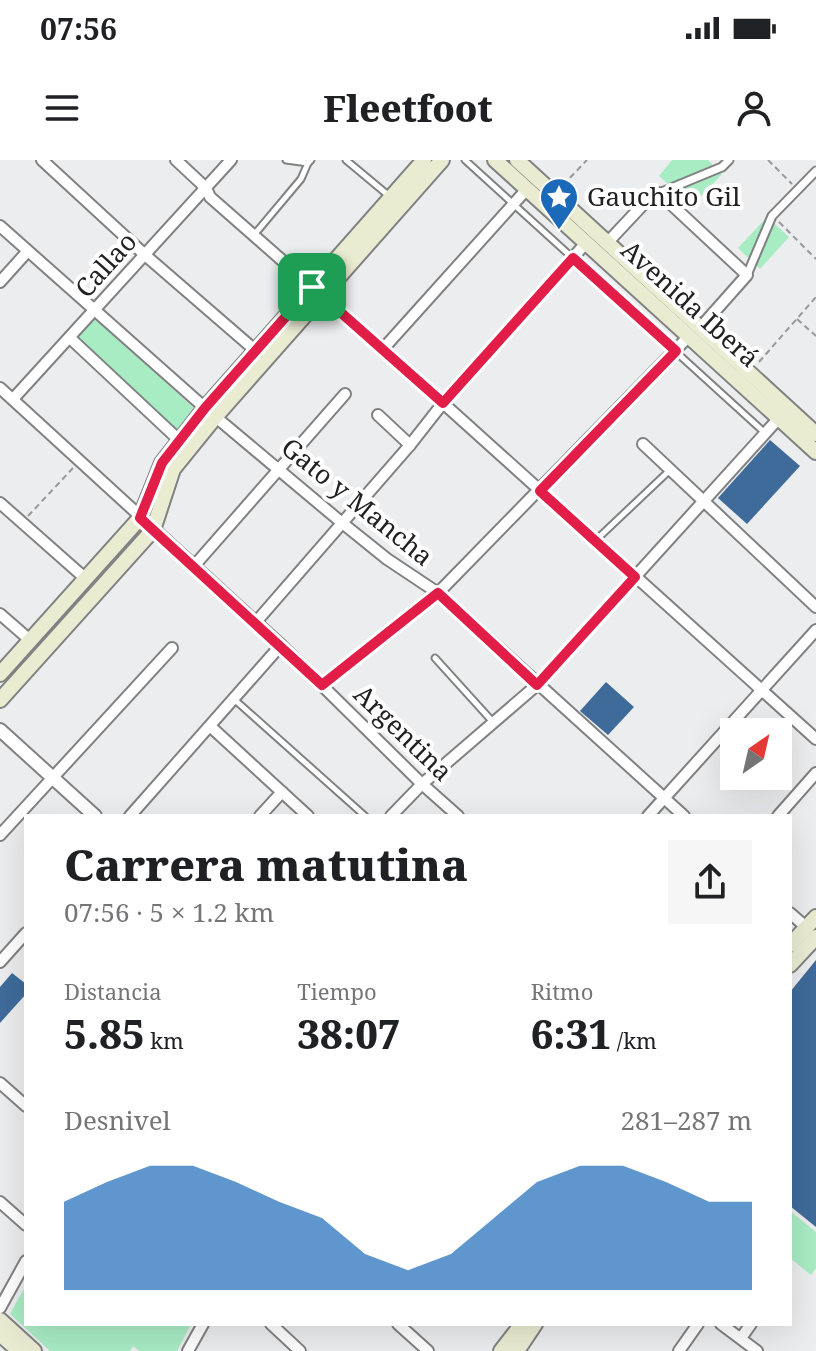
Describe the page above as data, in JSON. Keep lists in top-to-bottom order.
{
  "streets": {
    "main road": ["Avenida Iberá"],
    "street": ["Callao", "Gato y Mancha", "Argentina"]
  },
  "crossings": [
    ["Callao", "Gato y Mancha"],
    ["Callao", "Argentina"]
  ],
  "places": {
    "place": ["Gauchito Gil"]
  },
  "north": "top right",
  "page": {
    "status": "07:56",
    "header": "Fleetfoot",
    "heading": ["Carrera matutina", "07:56 · 5 × 1.2 km"],
    "stats": [
      ["Distancia", "5.85 km"],
      ["Tiempo", "38:07"],
      ["Ritmo", "6:31 /km"]
    ],
    "chart": ["Desnivel", "281–287 m"]
  }
}
